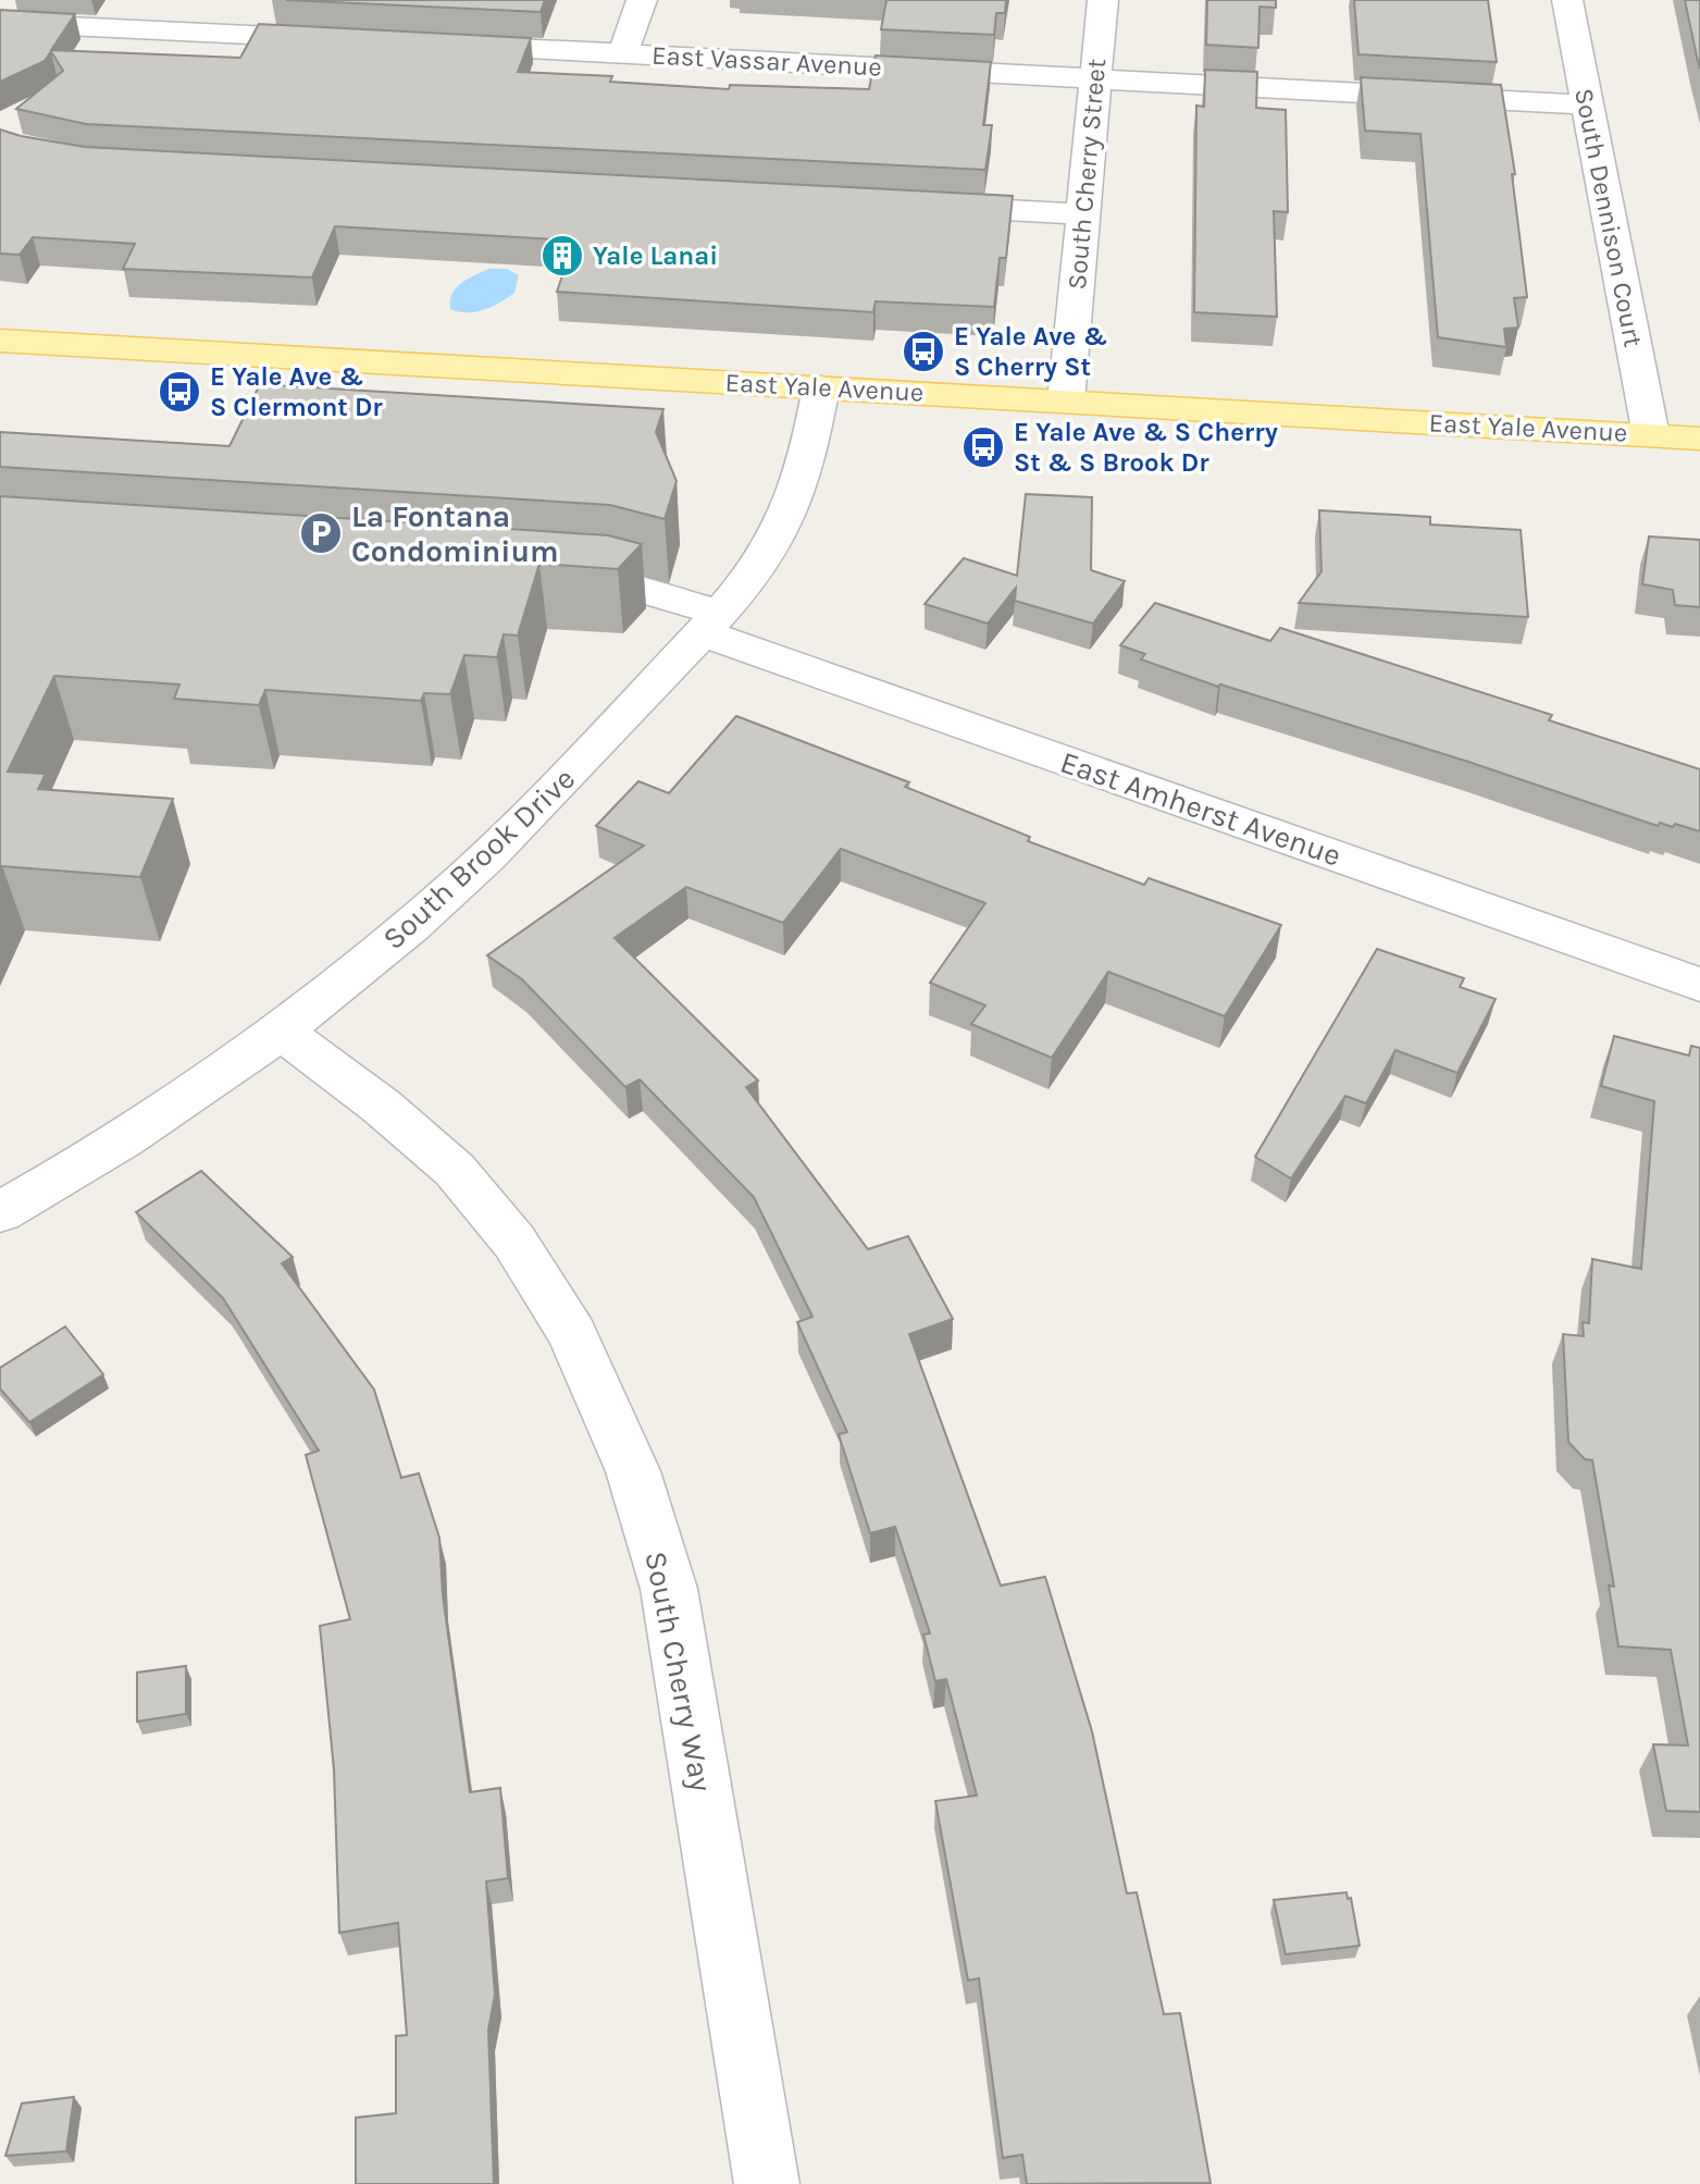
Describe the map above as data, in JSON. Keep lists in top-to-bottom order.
{
  "streets": {
    "main road": ["East Yale Avenue"],
    "street": [
      "East Vassar Avenue",
      "South Cherry Street",
      "South Dennison Court",
      "East Amherst Avenue",
      "South Brook Drive",
      "South Cherry Way"
    ]
  },
  "crossings": [
    ["East Vassar Avenue", "South Cherry Street"],
    ["East Vassar Avenue", "South Dennison Court"],
    ["South Cherry Street", "East Yale Avenue"],
    ["South Dennison Court", "East Yale Avenue"],
    ["East Yale Avenue", "South Brook Drive"],
    ["East Amherst Avenue", "South Brook Drive"],
    ["South Brook Drive", "South Cherry Way"]
  ],
  "places": {
    "building": ["Yale Lanai"],
    "bus stop": ["E Yale Ave & S Cherry St", "E Yale Ave & S Clermont Dr", "E Yale Ave & S Cherry St & S Brook Dr"],
    "parking": ["La Fontana Condominium"]
  }
}
